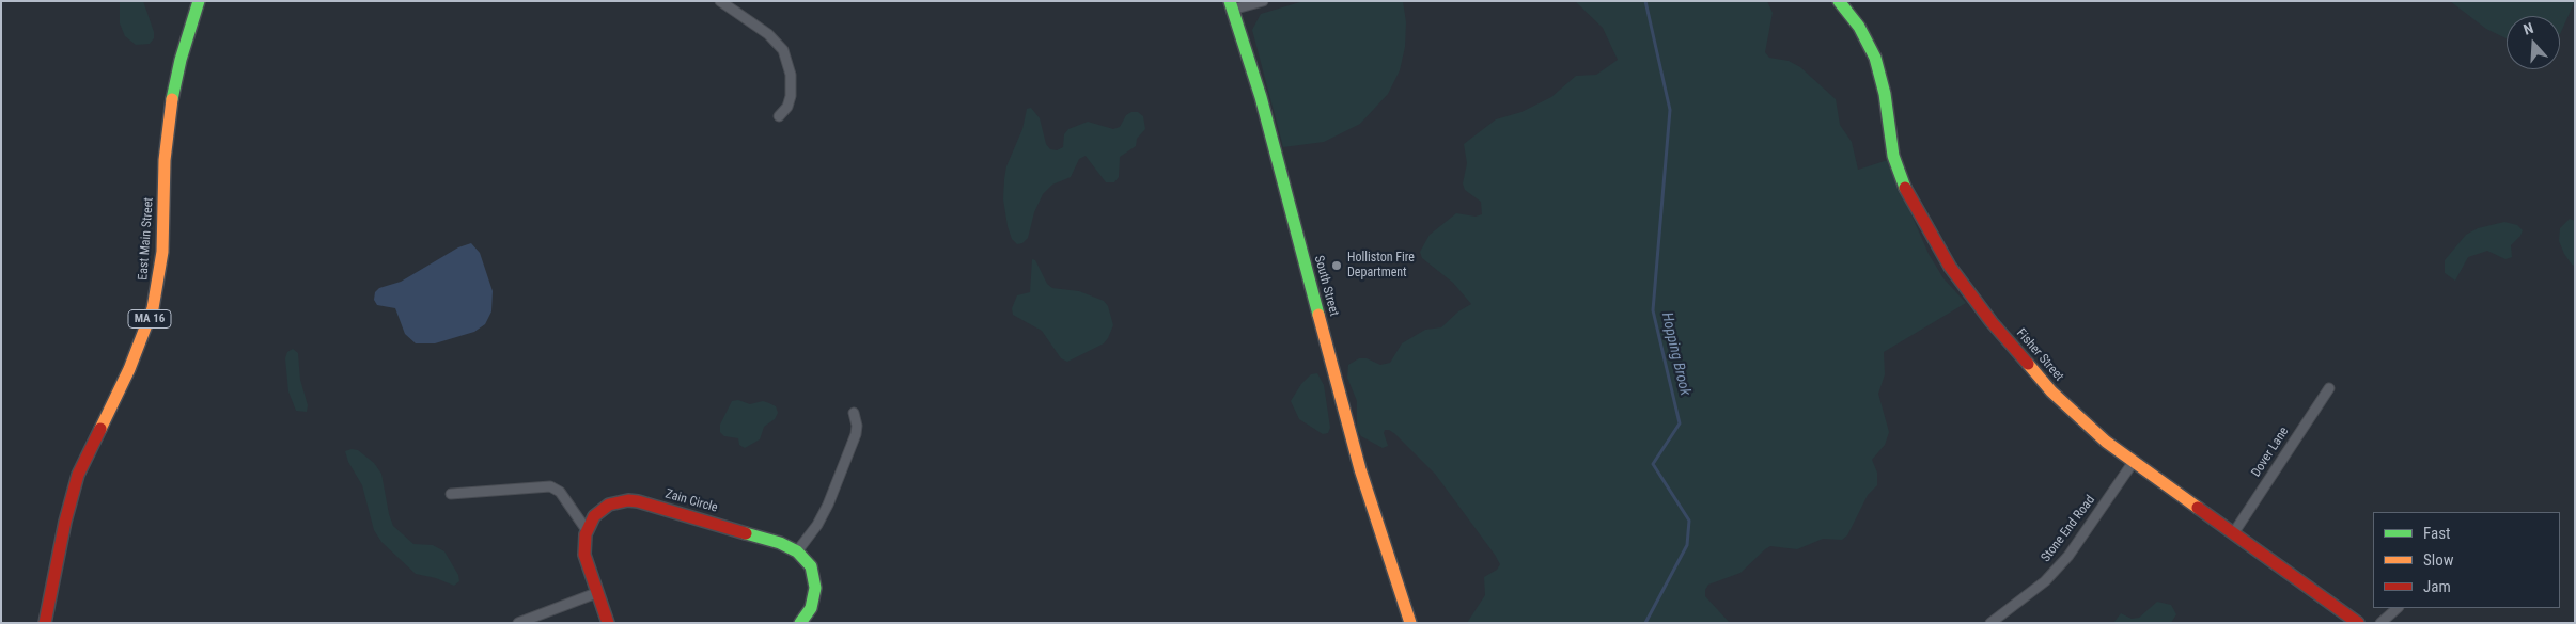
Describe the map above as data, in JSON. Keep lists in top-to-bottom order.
{
  "streets": {
    "street": [
      "East Main Street",
      "South Street",
      "MA 16",
      "Fisher Street",
      "Dover Lane",
      "Zain Circle",
      "Stone End Road"
    ]
  },
  "crossings": [
    ["Fisher Street", "Dover Lane"],
    ["Fisher Street", "Stone End Road"]
  ],
  "water": ["Hopping Brook"],
  "places": ["Holliston Fire Department"],
  "legend": ["Fast", "Slow", "Jam"],
  "north": "top"
}
